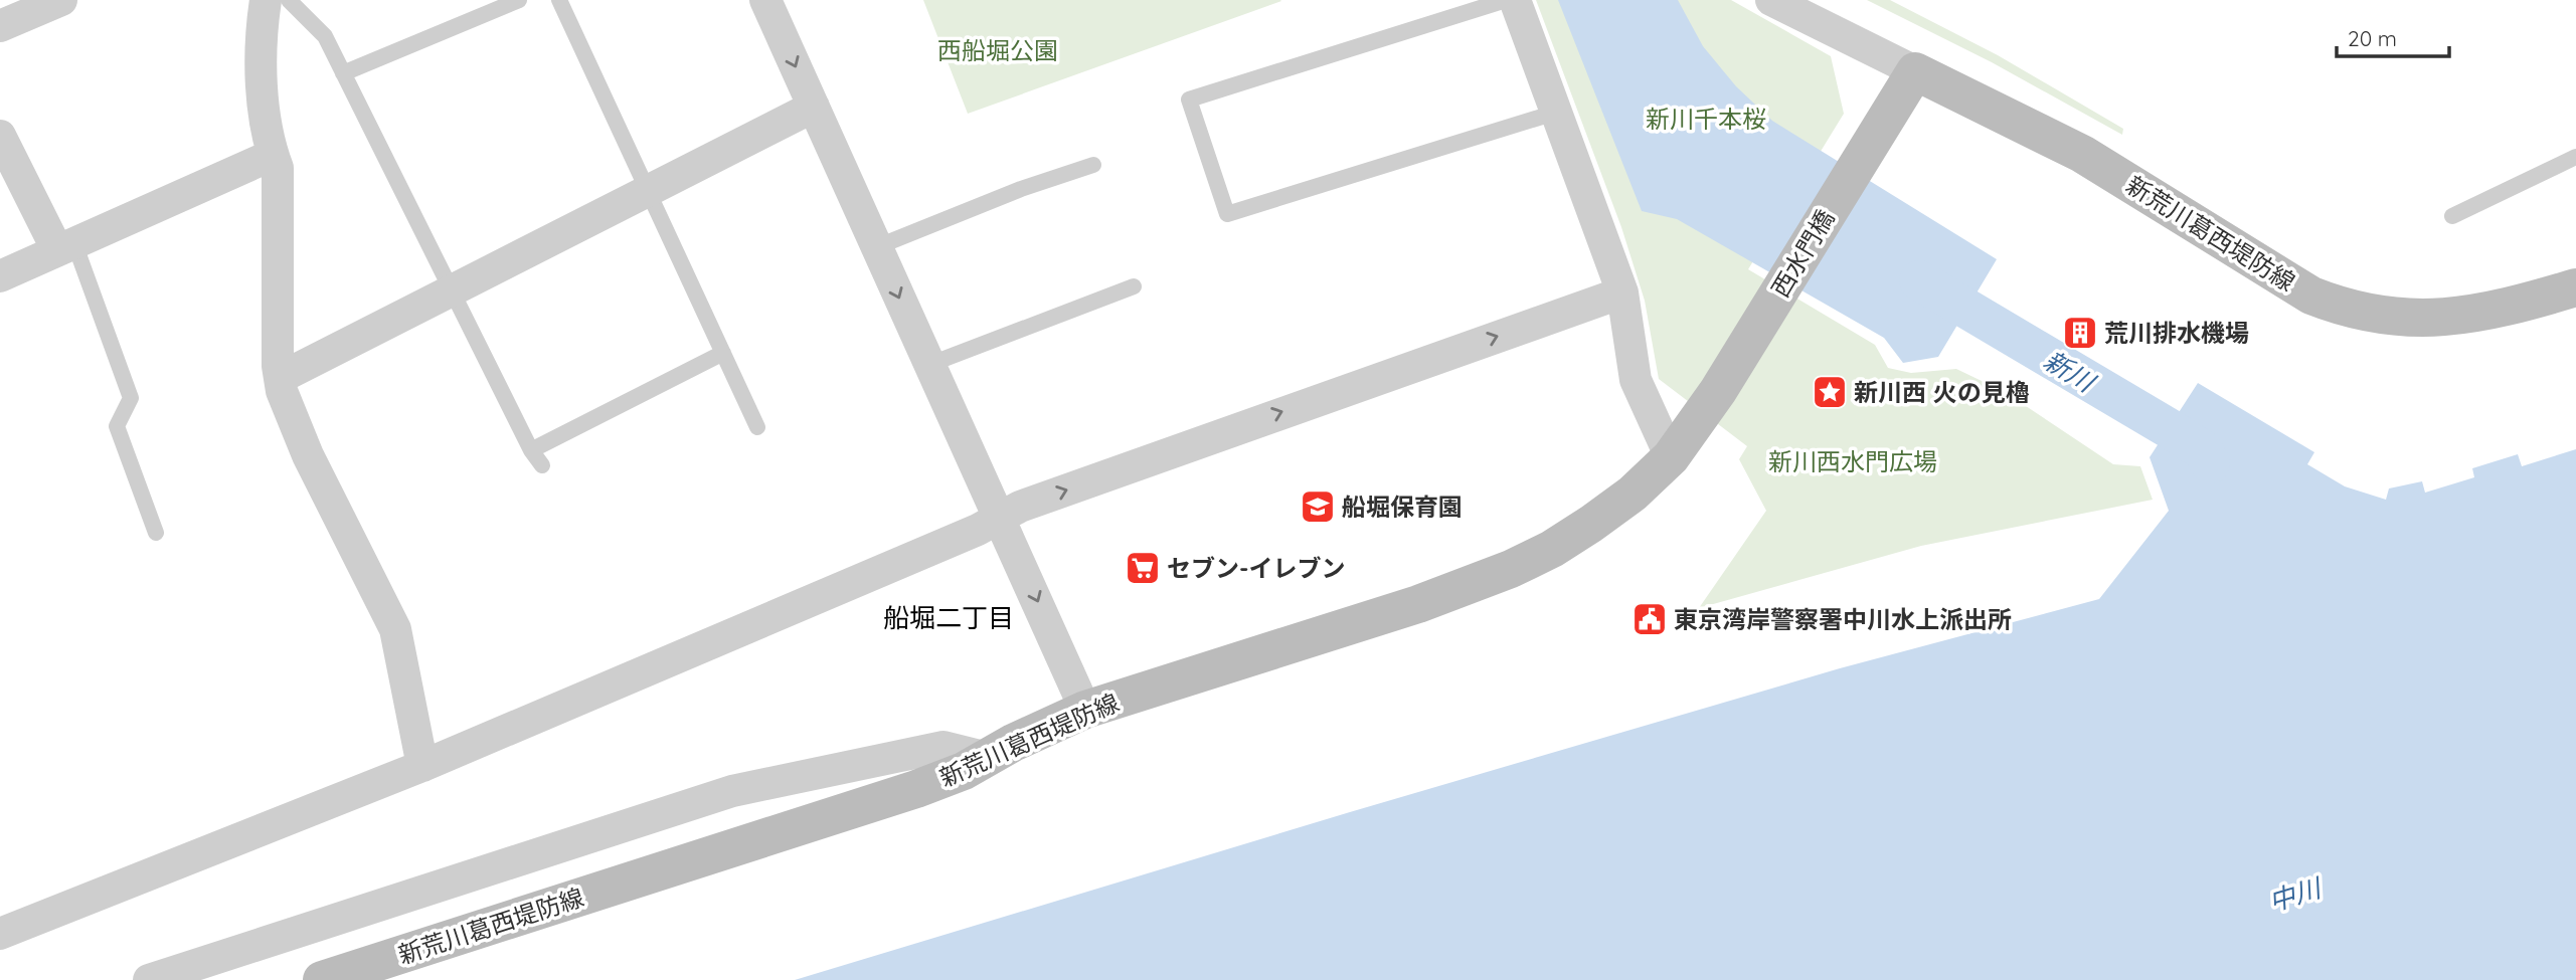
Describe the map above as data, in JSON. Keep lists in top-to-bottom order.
{
  "streets": {
    "main road": ["新荒川葛西堤防線", "西水門橋"]
  },
  "crossings": [
    ["新荒川葛西堤防線", "西水門橋"]
  ],
  "districts": ["船堀二丁目"],
  "water": ["新川", "中川"],
  "parks": ["西船堀公園", "新川千本桜", "新川西水門広場"],
  "places": {
    "building": ["荒川排水機場"],
    "place": ["新川西 火の見櫓"],
    "school or university": ["船堀保育園"],
    "supermarket": ["セブン-イレブン"],
    "public building": ["東京湾岸警察署中川水上派出所"]
  },
  "scale_bar": "20 m"
}
